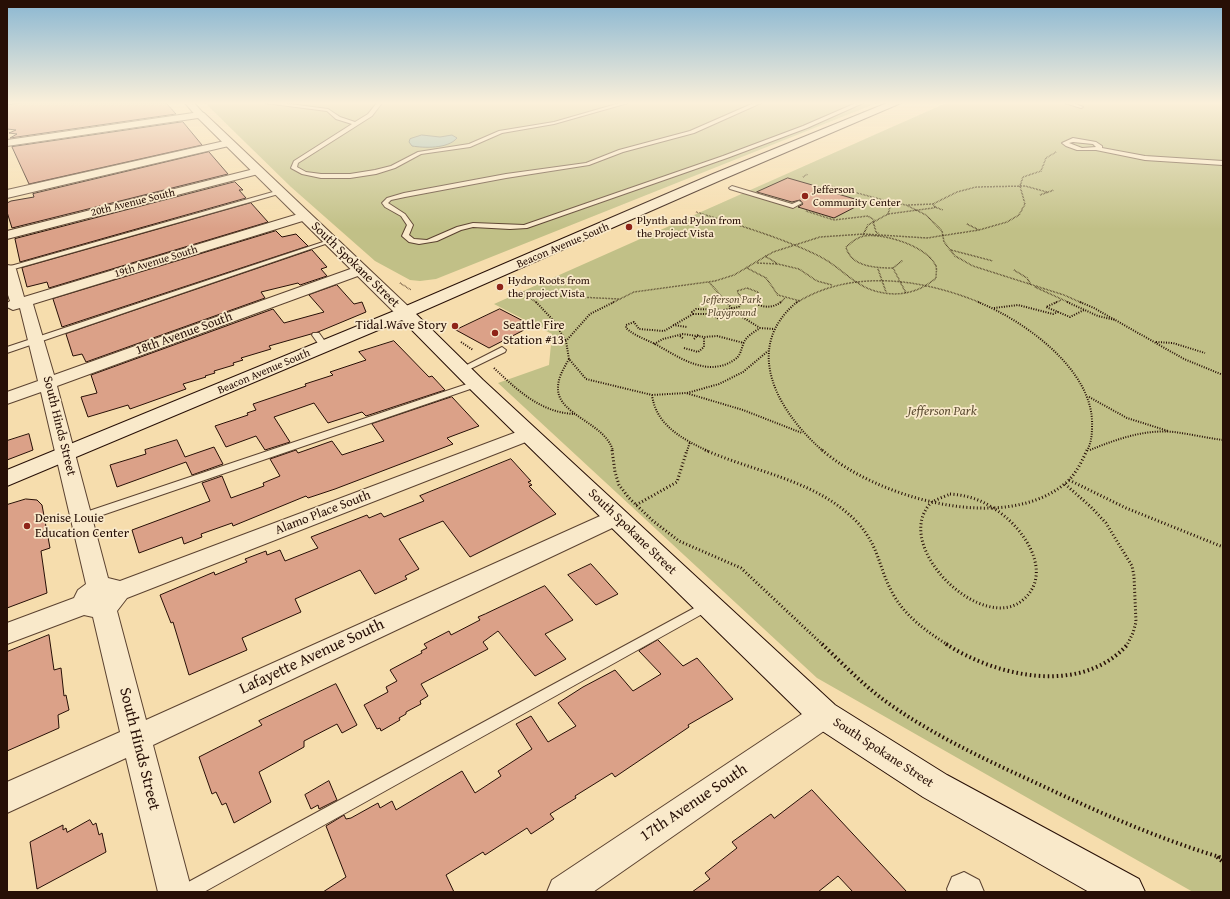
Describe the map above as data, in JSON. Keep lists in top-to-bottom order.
{
  "streets": {
    "main road": ["Beacon Avenue South", "South Spokane Street"],
    "street": [
      "20th Avenue South",
      "19th Avenue South",
      "18th Avenue South",
      "South Hinds Street",
      "Alamo Place South",
      "Lafayette Avenue South",
      "17th Avenue South"
    ]
  },
  "crossings": [
    ["20th Avenue South", "South Spokane Street"],
    ["Beacon Avenue South", "South Spokane Street"],
    ["Beacon Avenue South", "South Hinds Street"],
    ["19th Avenue South", "South Spokane Street"],
    ["19th Avenue South", "South Hinds Street"],
    ["South Spokane Street", "18th Avenue South"],
    ["South Spokane Street", "Alamo Place South"],
    ["South Spokane Street", "Lafayette Avenue South"],
    ["South Spokane Street", "17th Avenue South"],
    ["18th Avenue South", "South Hinds Street"],
    ["South Hinds Street", "Alamo Place South"],
    ["South Hinds Street", "Lafayette Avenue South"]
  ],
  "parks": ["Jefferson Park Playground", "Jefferson Park"],
  "places": [
    "Jefferson Community Center",
    "Plynth and Pylon from the Project Vista",
    "Hydro Roots from the project Vista",
    "Tidal Wave Story",
    "Seattle Fire Station #13",
    "Denise Louie Education Center"
  ]
}
